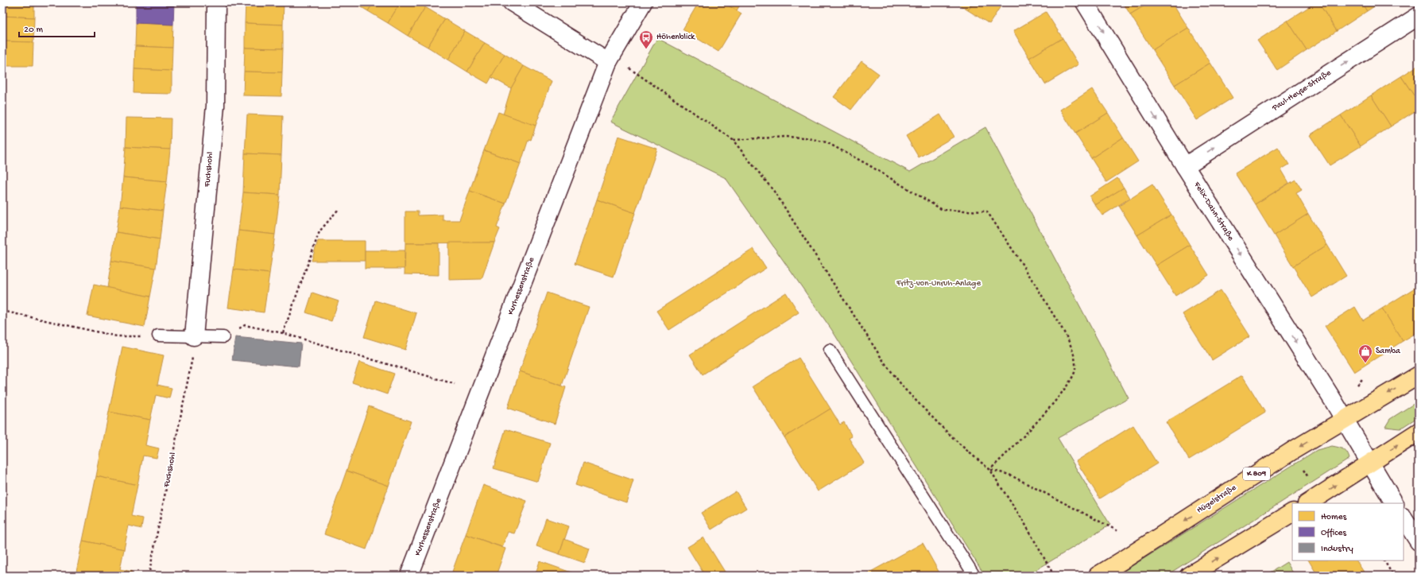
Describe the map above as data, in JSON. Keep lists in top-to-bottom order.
{
  "streets": {
    "main road": ["K 809", "Hügelstraße"],
    "street": [
      "Paul-Heyse-Straße",
      "Fuchshohl",
      "Felix-Dahn-Straße",
      "Kurhessenstraße"
    ]
  },
  "crossings": [
    ["Paul-Heyse-Straße", "Felix-Dahn-Straße"],
    ["Felix-Dahn-Straße", "Hügelstraße"]
  ],
  "one_way": ["Paul-Heyse-Straße", "Felix-Dahn-Straße"],
  "parks": ["Fritz-von-Unruh-Anlage"],
  "places": {
    "bus stop": ["Höhenblick"],
    "shop": ["Samba"]
  },
  "legend": ["Homes", "Offices", "Industry"],
  "scale_bar": "20 m"
}
